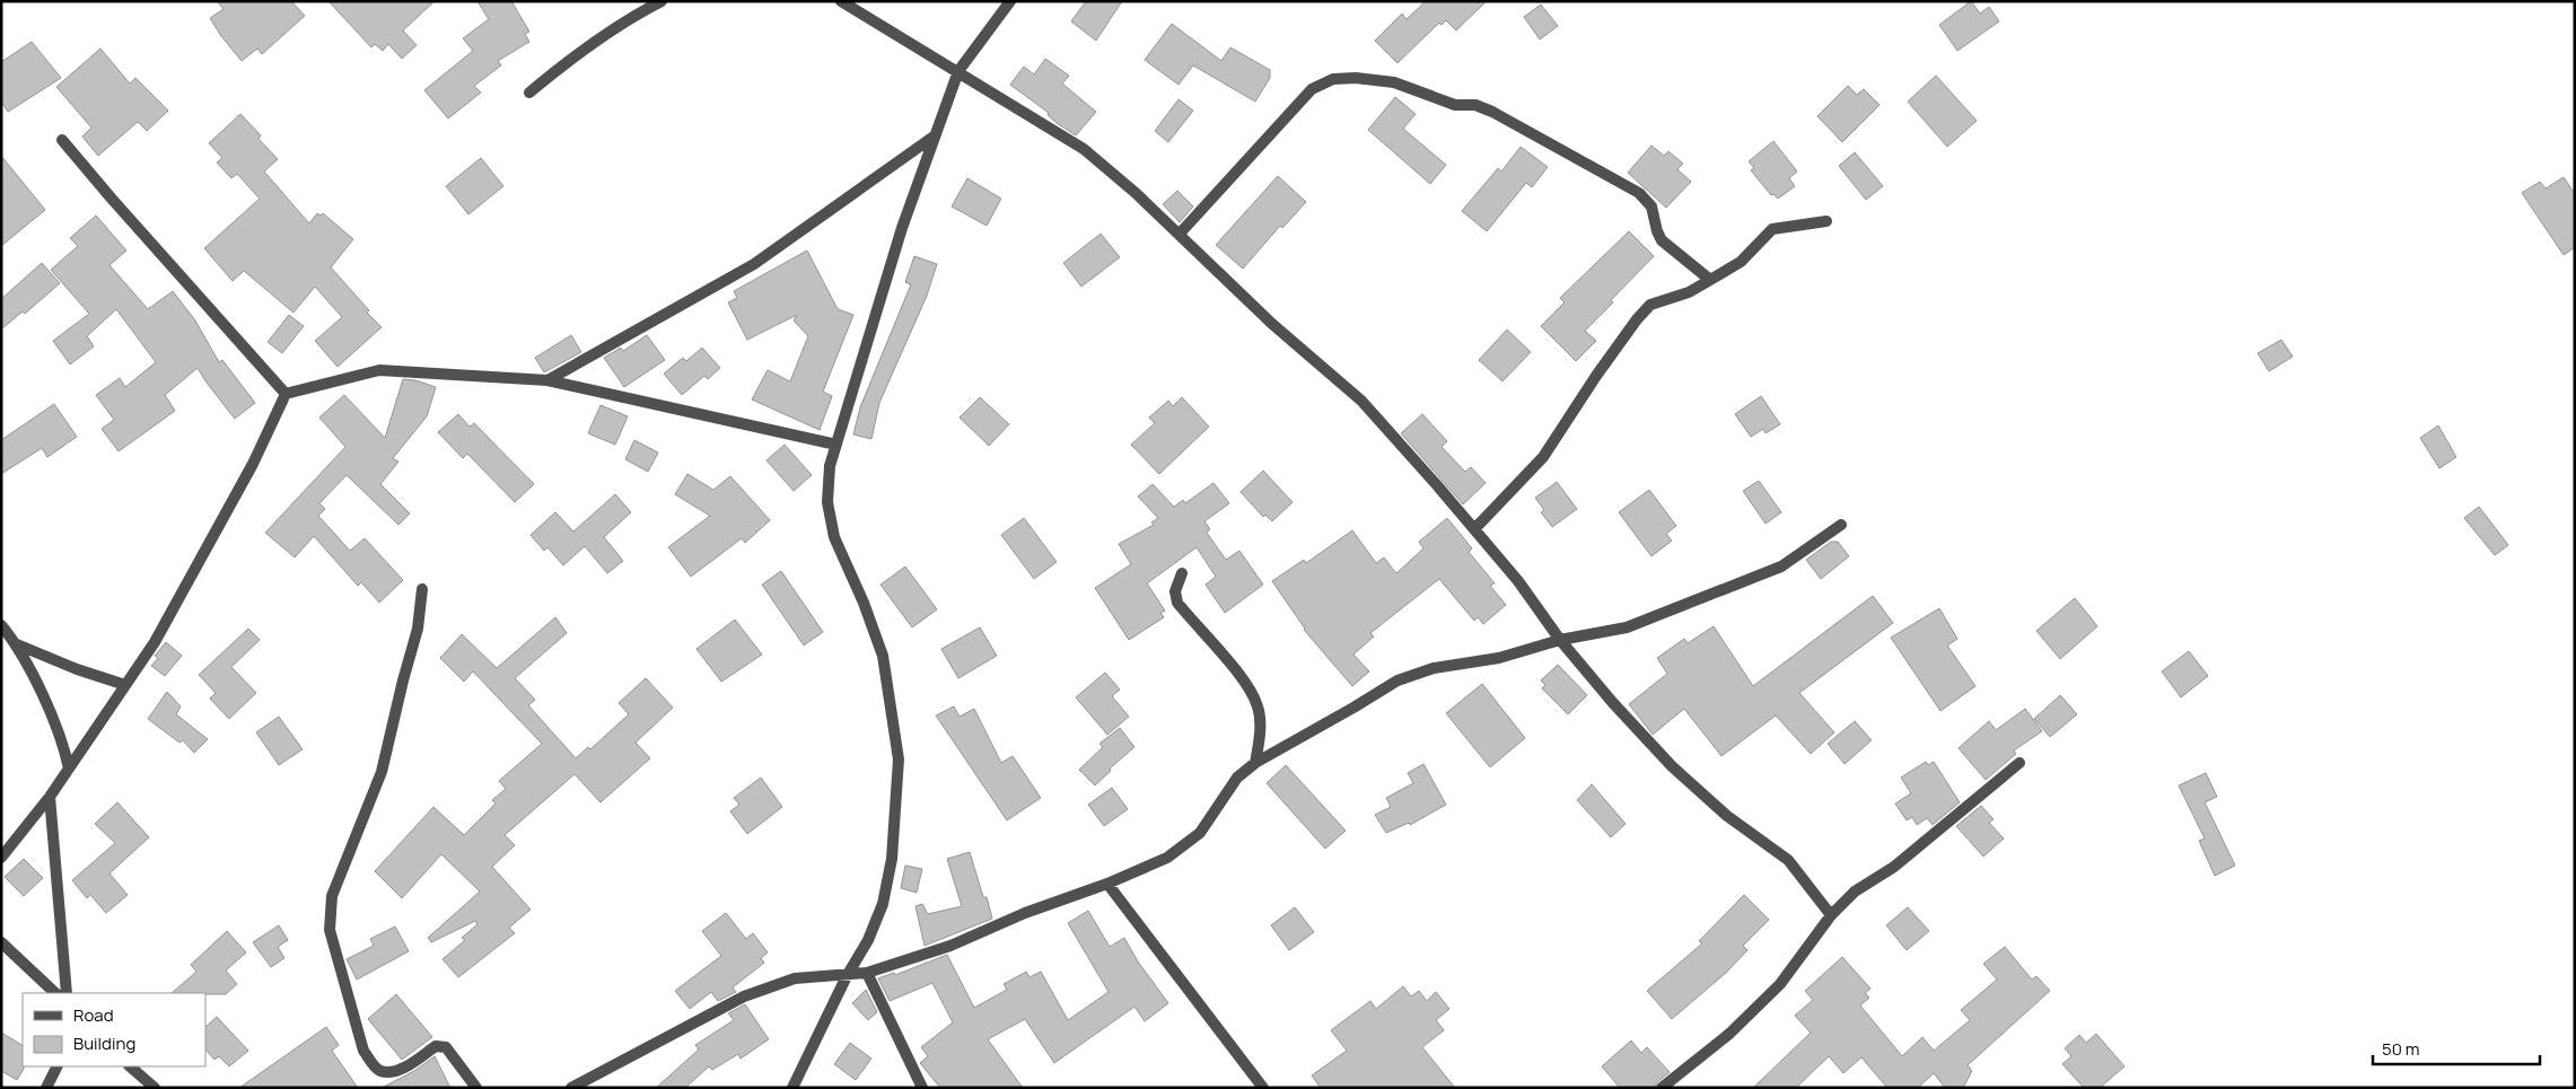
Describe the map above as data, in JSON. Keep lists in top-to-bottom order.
{
  "legend": ["Road", "Building"],
  "scale_bar": "50 m"
}
